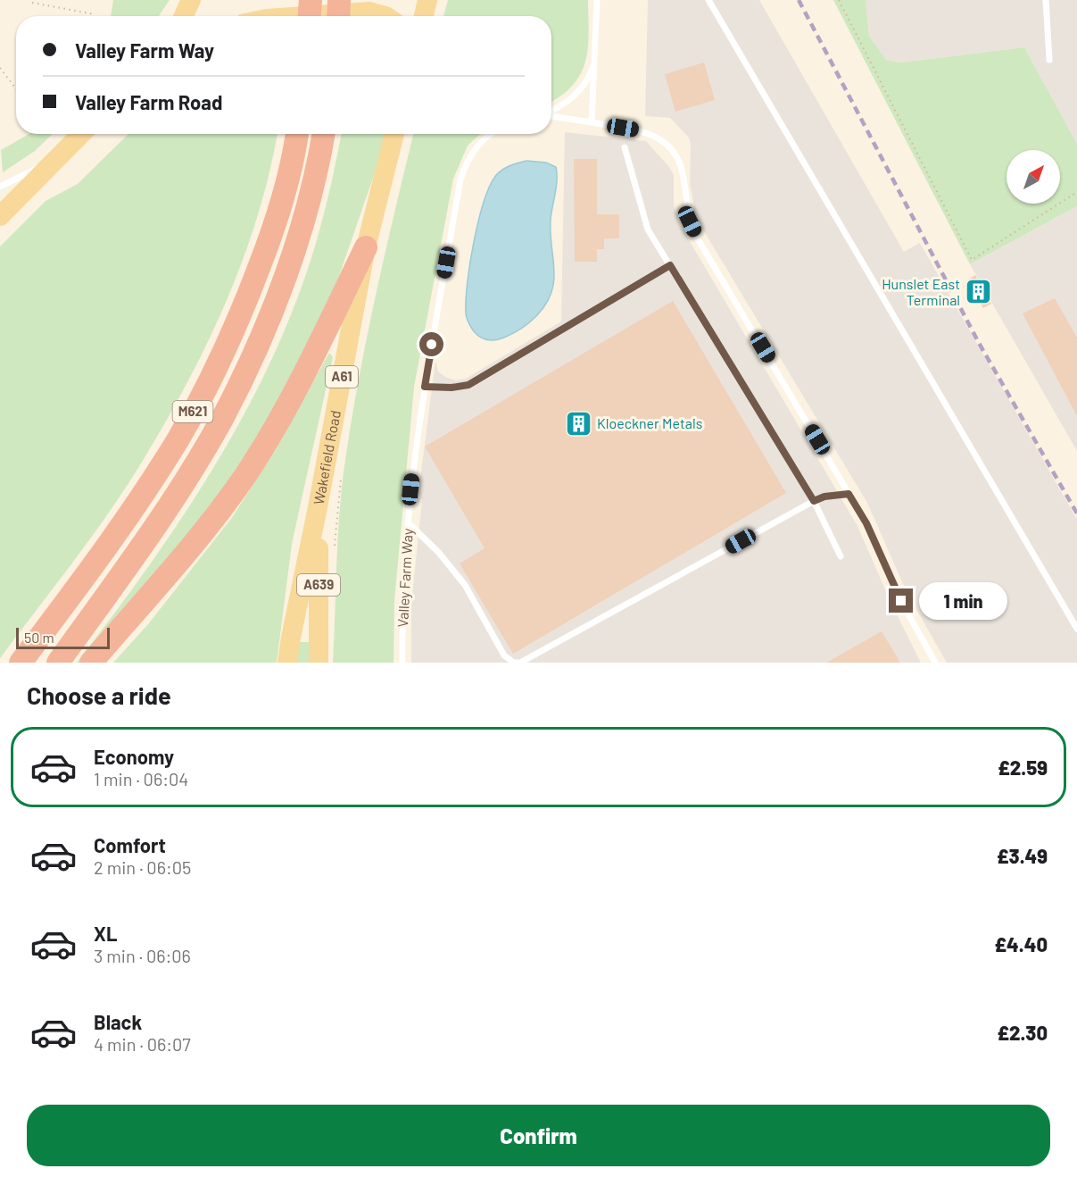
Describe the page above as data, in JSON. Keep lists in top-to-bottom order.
{
  "streets": {
    "highway": ["M621"],
    "main road": ["A61", "Wakefield Road", "A639"],
    "lane": ["Valley Farm Way"]
  },
  "crossings": [
    ["Wakefield Road", "A639"]
  ],
  "places": {
    "building": ["Hunslet East Terminal", "Kloeckner Metals"]
  },
  "scale_bar": "50 m",
  "north": "top right",
  "page": {
    "banner": ["Valley Farm Way", "Valley Farm Road"],
    "bubble": "1 min",
    "scale": "50 m",
    "heading": "Choose a ride",
    "list": [
      {
        "name": "Economy",
        "note": "1 min · 06:04",
        "value": "£2.59"
      },
      {
        "name": "Comfort",
        "note": "2 min · 06:05",
        "value": "£3.49"
      },
      {
        "name": "XL",
        "note": "3 min · 06:06",
        "value": "£4.40"
      },
      {
        "name": "Black",
        "note": "4 min · 06:07",
        "value": "£2.30"
      }
    ],
    "buttons": "Confirm"
  }
}
